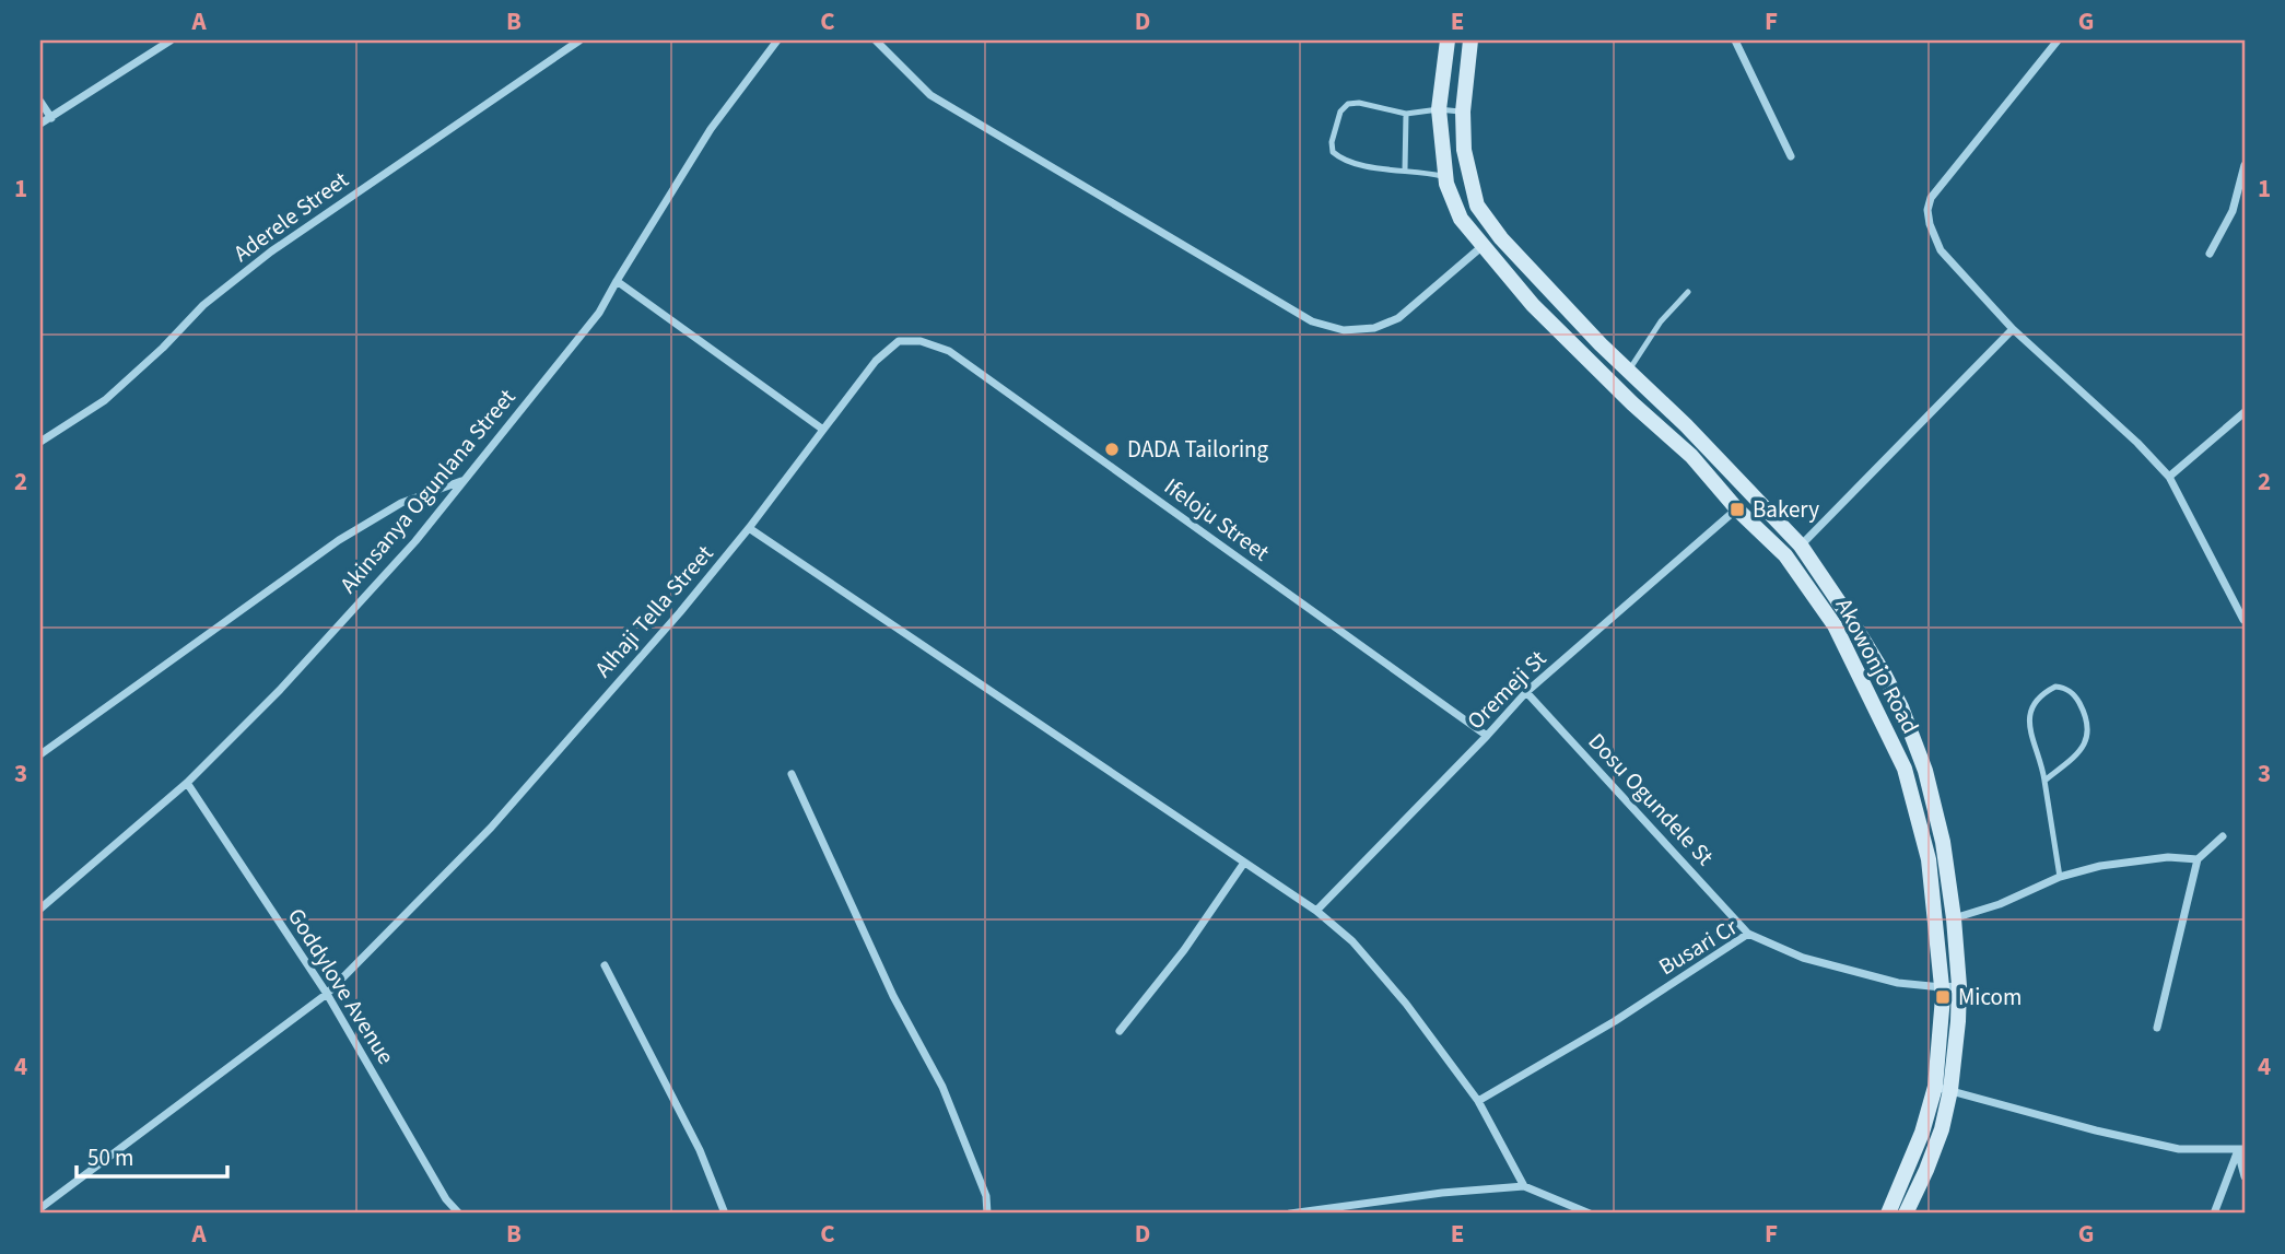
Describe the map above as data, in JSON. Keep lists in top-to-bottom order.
{
  "streets": {
    "main road": ["Akowonjo Road"],
    "street": [
      "Aderele Street",
      "Akinsanya Ogunlana Street",
      "Ifeloju Street",
      "Alhaji Tella Street",
      "Oremeji St",
      "Dosu Ogundele St",
      "Busari Cr",
      "Goddylove Avenue"
    ]
  },
  "crossings": [
    ["Akinsanya Ogunlana Street", "Goddylove Avenue"],
    ["Ifeloju Street", "Alhaji Tella Street"],
    ["Ifeloju Street", "Oremeji St"],
    ["Alhaji Tella Street", "Goddylove Avenue"],
    ["Akowonjo Road", "Oremeji St"],
    ["Akowonjo Road", "Busari Cr"],
    ["Oremeji St", "Dosu Ogundele St"],
    ["Dosu Ogundele St", "Busari Cr"]
  ],
  "places": {
    "other": ["DADA Tailoring"],
    "transit": ["Bakery", "Micom"]
  },
  "scale_bar": "50 m",
  "grid": {
    "columns": [
      "A",
      "B",
      "C",
      "D",
      "E",
      "F",
      "G"
    ],
    "rows": [
      "1",
      "2",
      "3",
      "4"
    ]
  }
}
